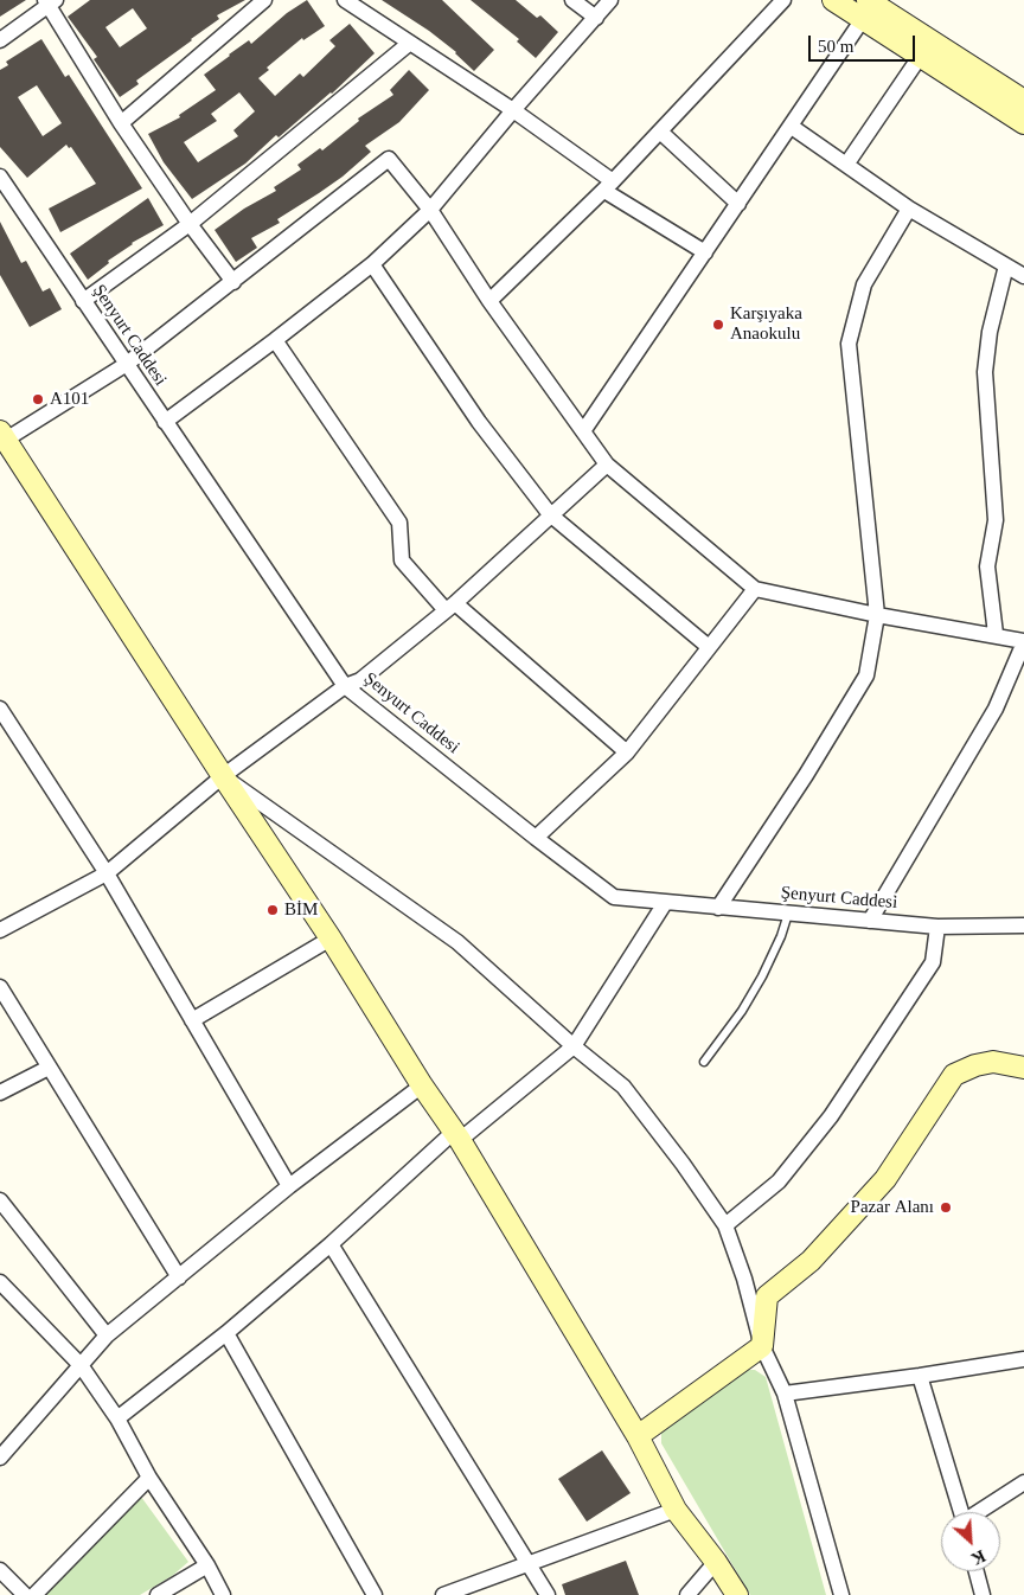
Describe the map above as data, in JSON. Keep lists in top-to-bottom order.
{
  "streets": {
    "street": ["Şenyurt Caddesi"]
  },
  "places": [
    "Karşıyaka Anaokulu",
    "A101",
    "BİM",
    "Pazar Alanı"
  ],
  "scale_bar": "50 m",
  "north": "bottom right"
}
